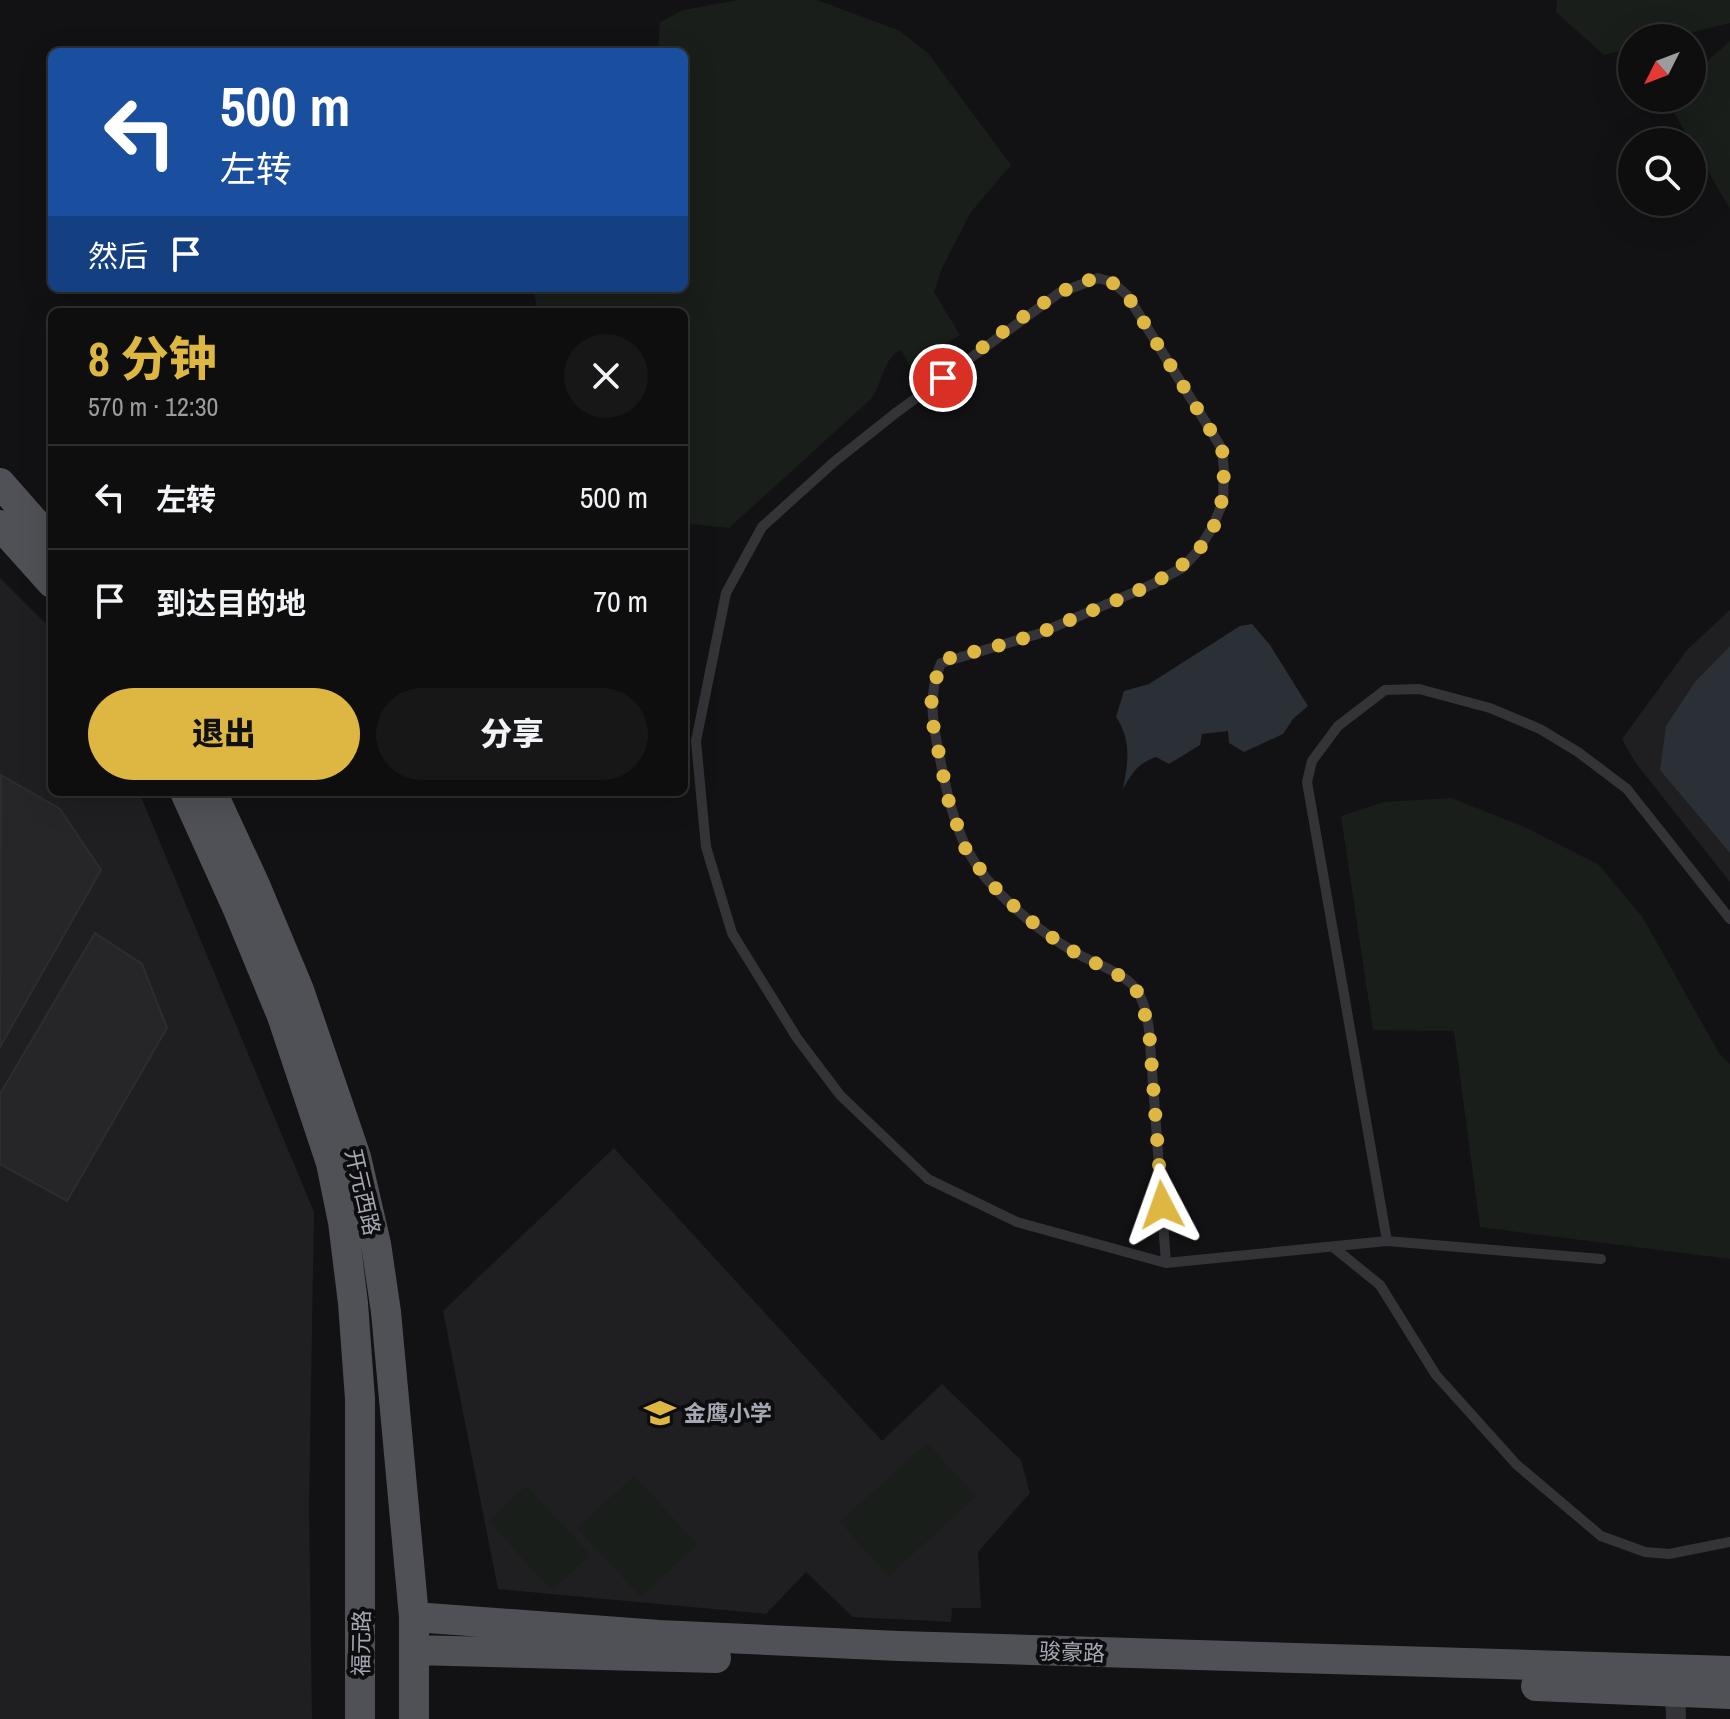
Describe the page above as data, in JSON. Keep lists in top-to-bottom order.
{
  "streets": {
    "main road": ["开元西路", "福元路", "骏豪路"]
  },
  "crossings": [
    ["开元西路", "福元路"],
    ["开元西路", "骏豪路"]
  ],
  "places": {
    "school or university": ["金鹰小学"]
  },
  "north": "bottom left",
  "page": {
    "turn": ["500 m", "左转"],
    "then": "然后",
    "heading": ["8 分钟", "570 m · 12:30"],
    "list": [
      {
        "name": "左转",
        "value": "500 m"
      },
      {
        "name": "到达目的地",
        "value": "70 m"
      }
    ],
    "buttons": ["退出", "分享"]
  }
}
